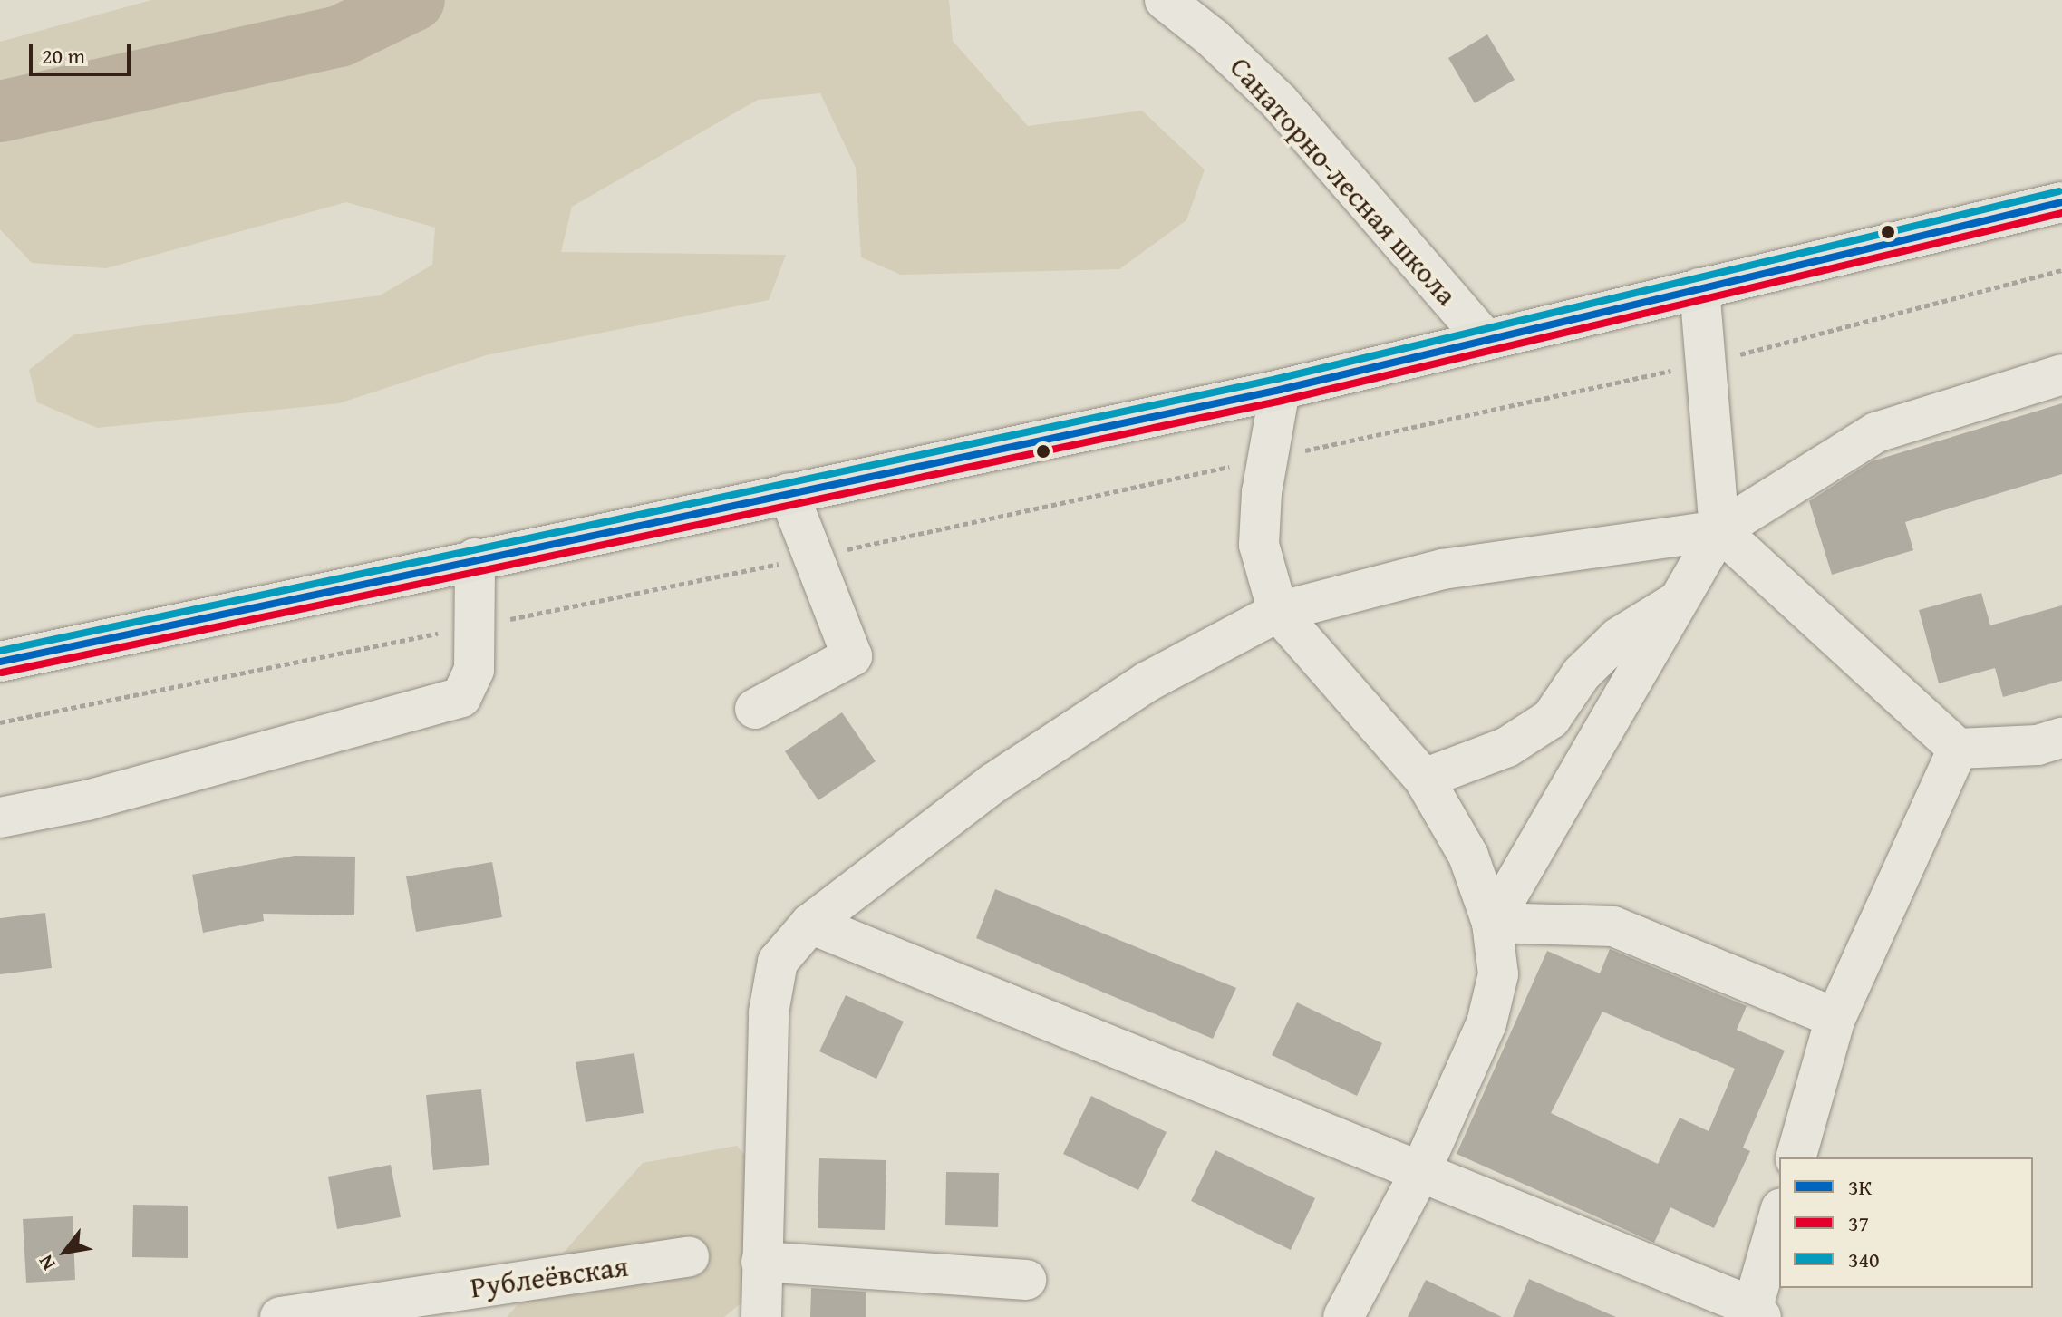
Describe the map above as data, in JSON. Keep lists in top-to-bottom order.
{
  "streets": {
    "street": ["Санаторно-лесная школа", "Рублеёвская"]
  },
  "lines": ["transit line 340", "transit line 3К", "transit line 37"],
  "legend": ["3К", "37", "340"],
  "scale_bar": "20 m",
  "north": "bottom left"
}
